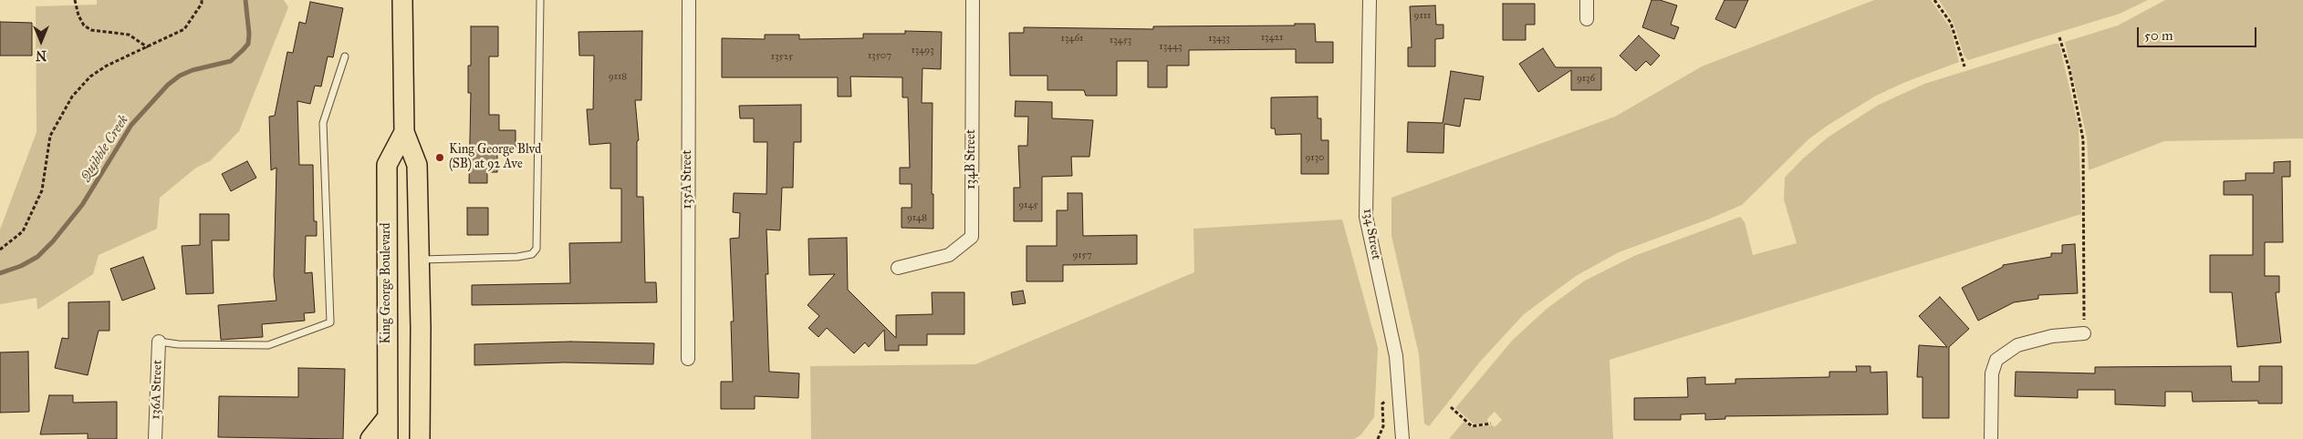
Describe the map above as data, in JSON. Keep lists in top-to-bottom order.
{
  "streets": {
    "main road": ["King George Boulevard"],
    "street": [
      "134B Street",
      "135A Street",
      "134 Street",
      "136A Street"
    ]
  },
  "water": ["Quibble Creek"],
  "places": ["King George Blvd (SB) at 92 Ave"],
  "house_numbers": [
    "9111",
    "13421",
    "13461",
    "13433",
    "13453",
    "13443",
    "13493",
    "13507",
    "13525",
    "9118",
    "9136",
    "9130",
    "9145",
    "9148",
    "9157"
  ],
  "scale_bar": "50 m",
  "north": "bottom"
}
